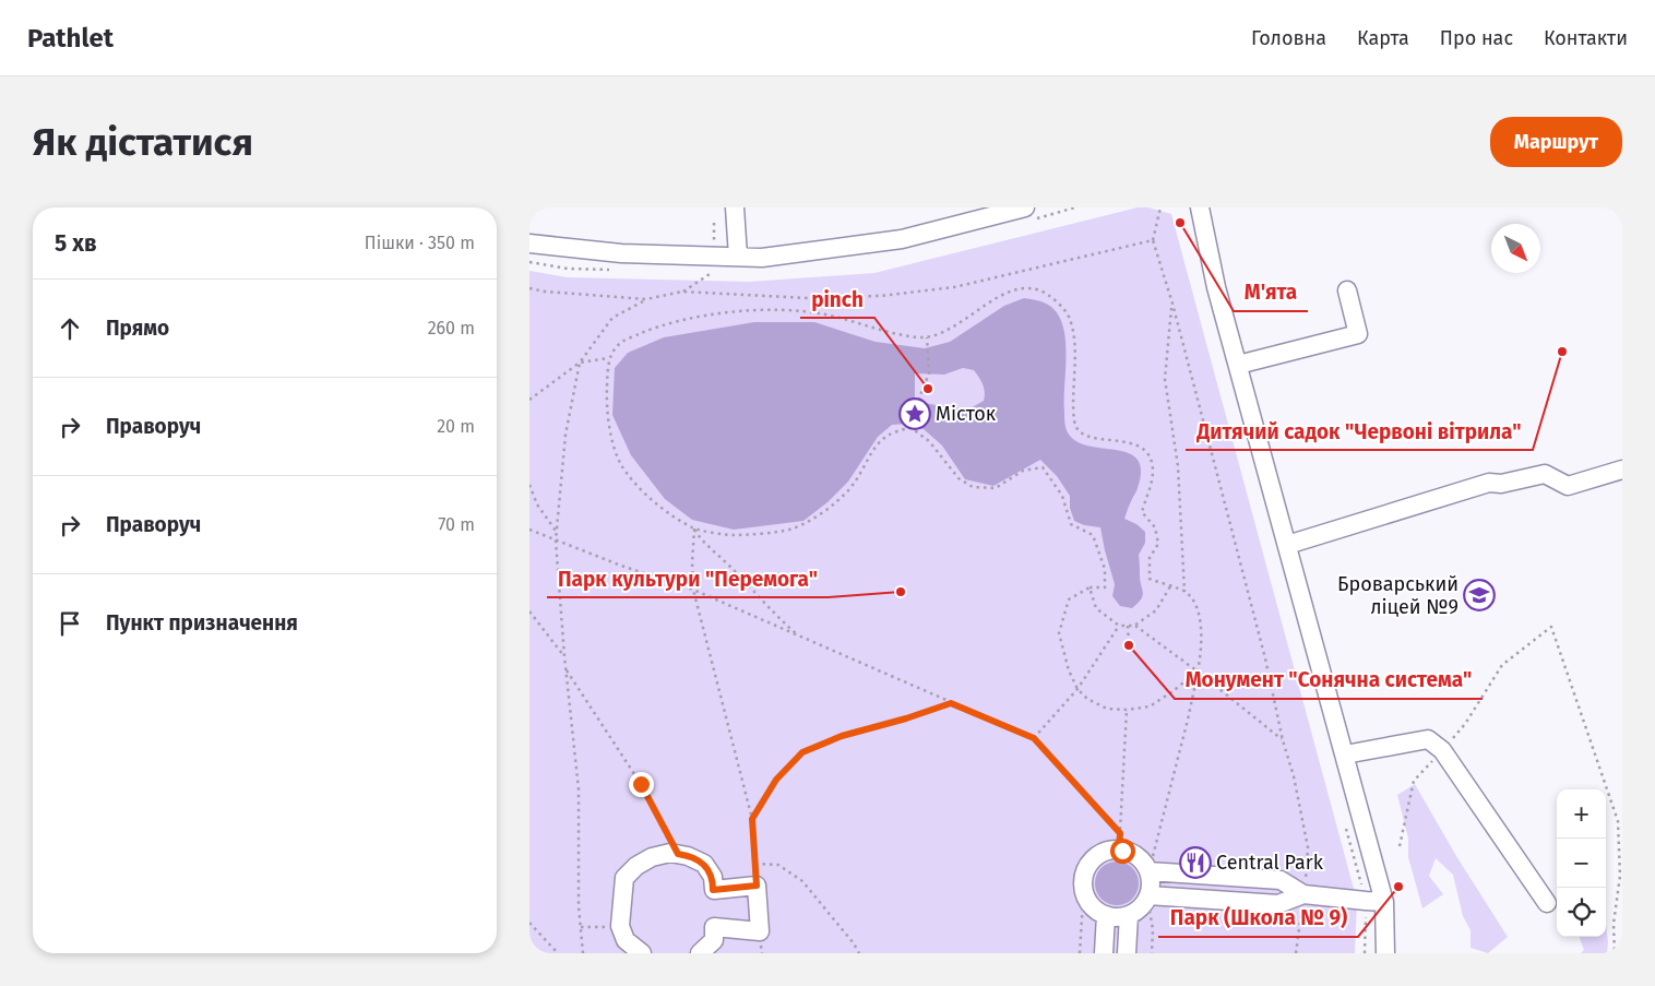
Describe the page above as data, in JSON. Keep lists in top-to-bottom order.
{
  "places": {
    "other": [
      "М'ята",
      "Дитячий садок \"Червоні вітрила\"",
      "pinch",
      "Парк культури \"Перемога\"",
      "Монумент \"Сонячна система\"",
      "Парк (Школа № 9)"
    ],
    "place": ["Місток"],
    "school or university": ["Броварський ліцей №9"],
    "restaurant": ["Central Park"]
  },
  "north": "bottom right",
  "page": {
    "header": "Pathlet",
    "nav": [
      "Головна",
      "Карта",
      "Про нас",
      "Контакти"
    ],
    "buttons": "Маршрут",
    "title": "Як дістатися",
    "heading": ["5 хв", "Пішки · 350 m"],
    "list": [
      ["Прямо", "260 m"],
      ["Праворуч", "20 m"],
      ["Праворуч", "70 m"],
      "Пункт призначення"
    ],
    "map_buttons": ["+", "−"]
  }
}
